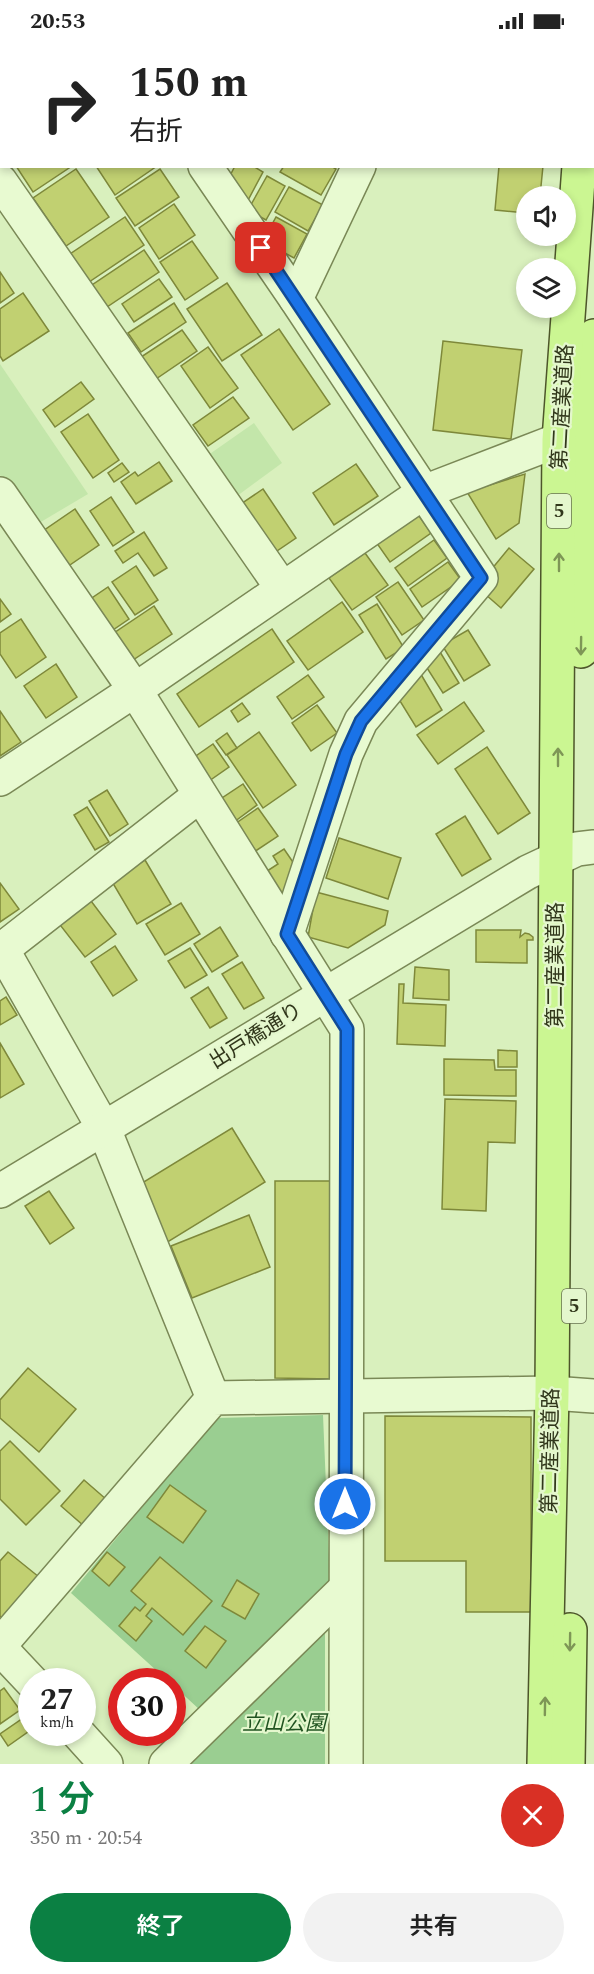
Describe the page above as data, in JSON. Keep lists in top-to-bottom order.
{
  "streets": {
    "main road": ["第二産業道路", "5"],
    "street": ["出戸橋通り"]
  },
  "crossings": [
    ["第二産業道路", "出戸橋通り"]
  ],
  "parks": ["立山公園"],
  "page": {
    "status": "20:53",
    "turn": ["150 m", "右折"],
    "speed": "27 km/h",
    "limit": "30",
    "heading": ["1 分", "350 m · 20:54"],
    "buttons": ["終了", "共有"]
  }
}
